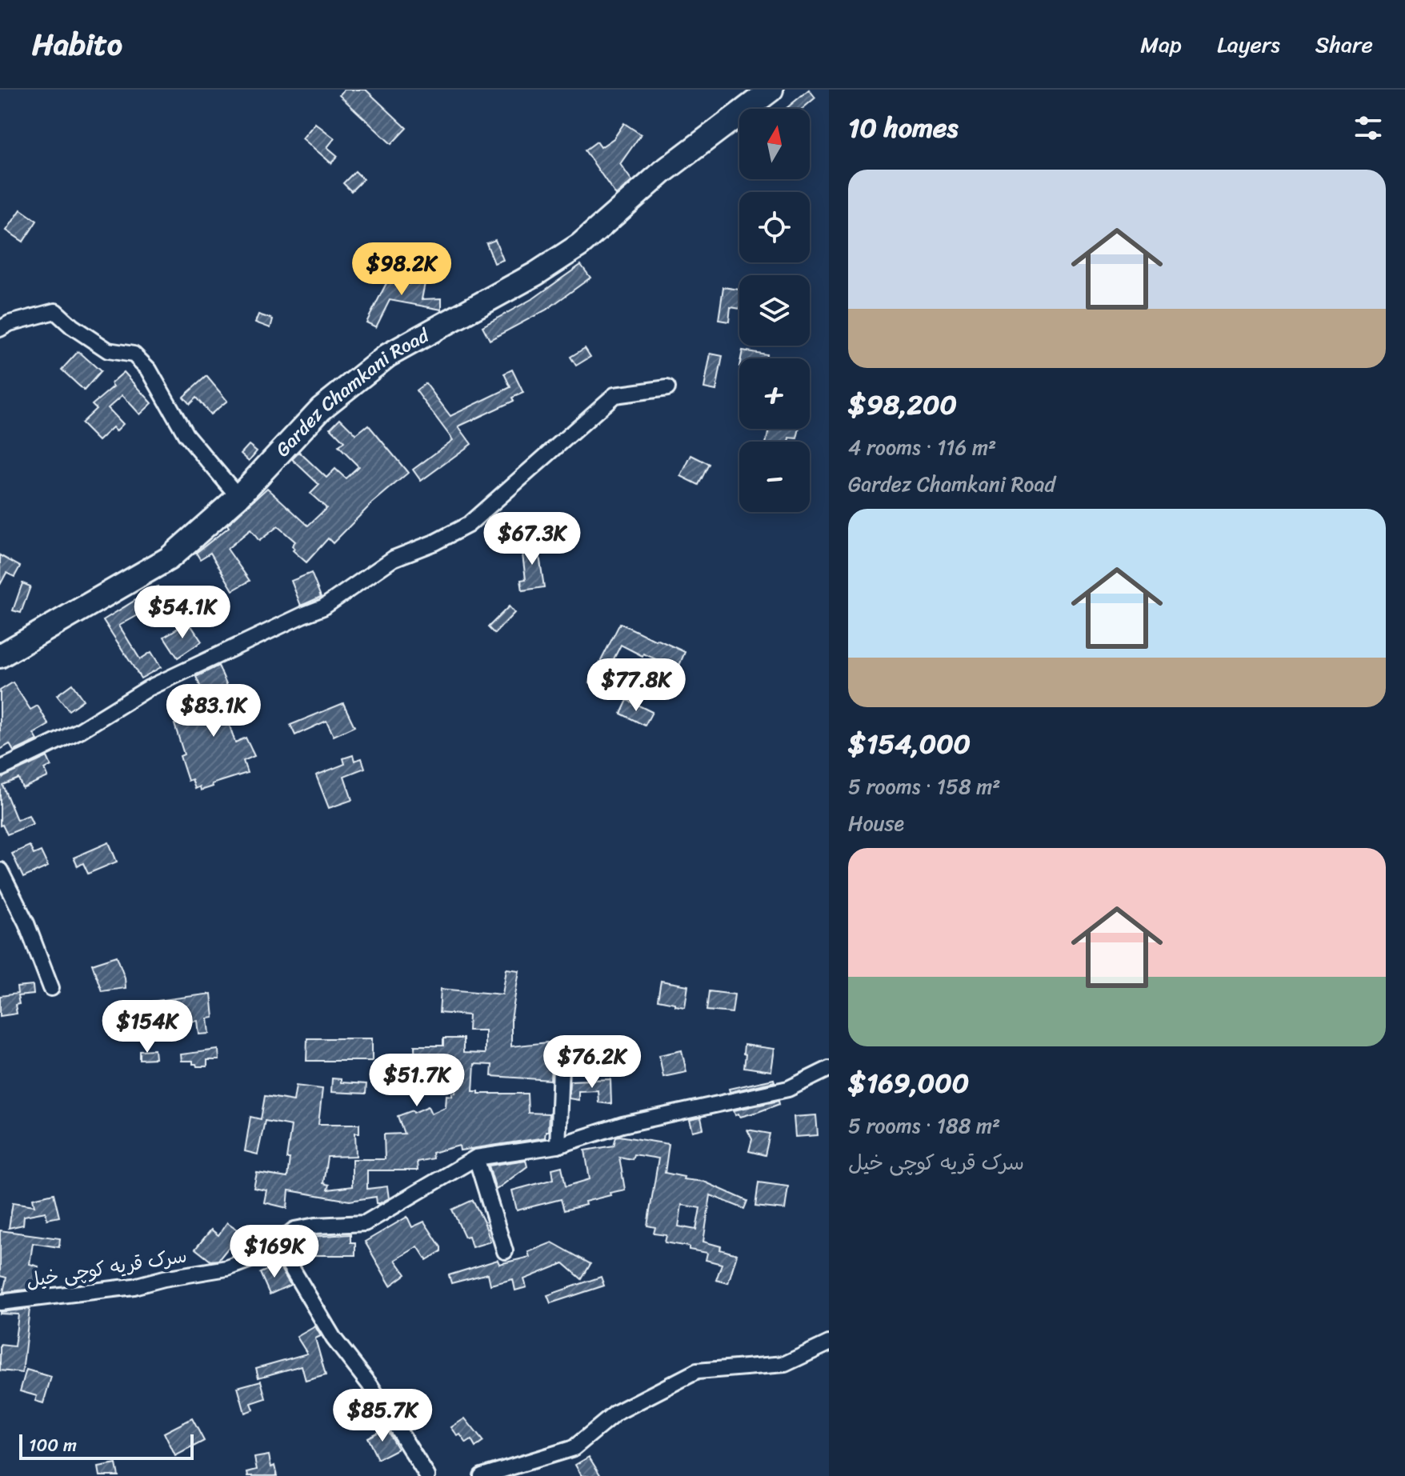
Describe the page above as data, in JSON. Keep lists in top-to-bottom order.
{
  "streets": {
    "highway": ["Gardez Chamkani Road"],
    "street": ["سرک قریه کوچی خیل"]
  },
  "scale_bar": "100 m",
  "north": "top",
  "page": {
    "header": "Habito",
    "nav": ["Map", "Layers", "Share"],
    "heading": "10 homes",
    "map_buttons": ["+", "−"],
    "list": [
      {
        "name": "$98,200",
        "note": "4 rooms · 116 m² · Gardez Chamkani Road"
      },
      {
        "name": "$154,000",
        "note": "5 rooms · 158 m² · House"
      },
      {
        "name": "$169,000",
        "note": "5 rooms · 188 m² · سرک قریه کوچی خیل"
      }
    ],
    "price": [
      "$98.2K",
      "$67.3K",
      "$54.1K",
      "$77.8K",
      "$83.1K",
      "$154K",
      "$76.2K",
      "$51.7K",
      "$169K",
      "$85.7K"
    ],
    "scale": "100 m"
  }
}
